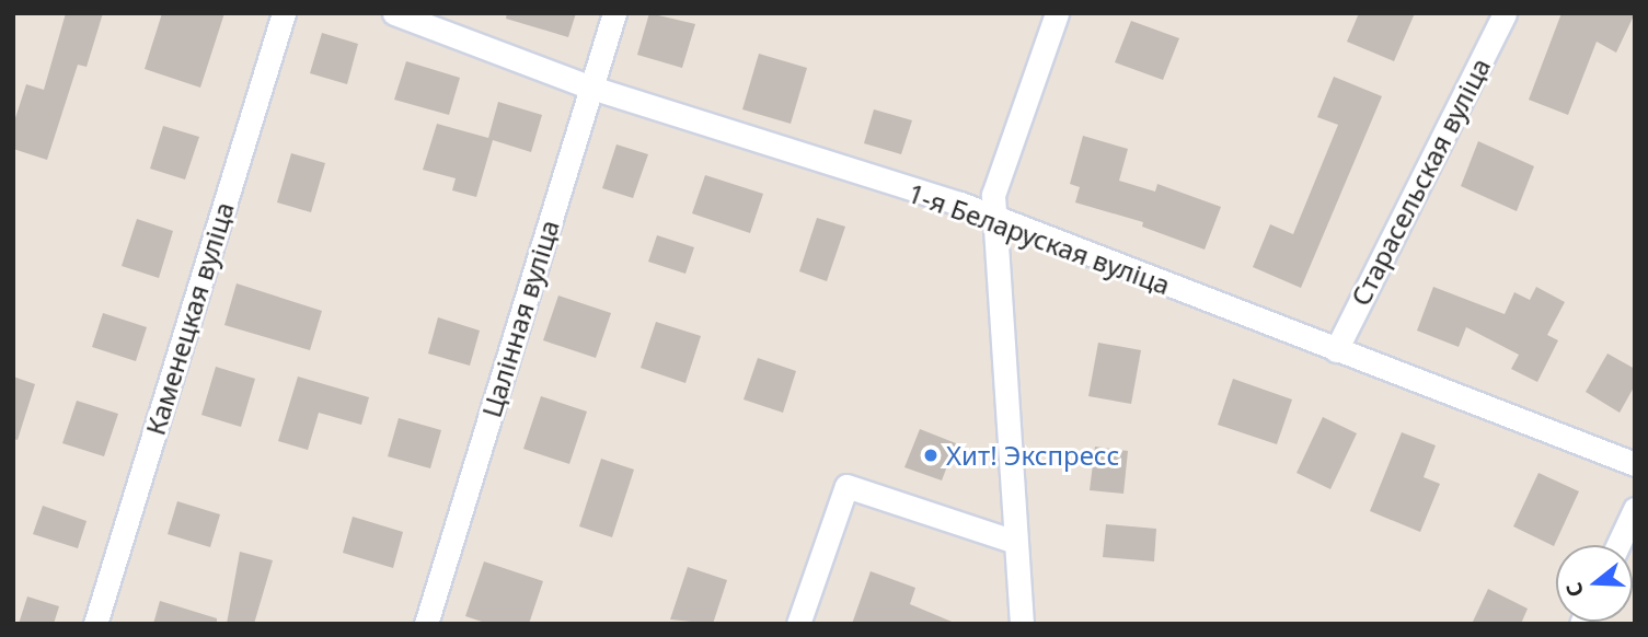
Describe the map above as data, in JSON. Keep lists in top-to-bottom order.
{
  "streets": {
    "street": [
      "Старасельская вуліца",
      "1-я Беларуская вуліца",
      "Каменецкая вуліца",
      "Цалінная вуліца"
    ]
  },
  "crossings": [
    ["Старасельская вуліца", "1-я Беларуская вуліца"],
    ["1-я Беларуская вуліца", "Цалінная вуліца"]
  ],
  "places": ["Хит! Экспресс"],
  "north": "left"
}
